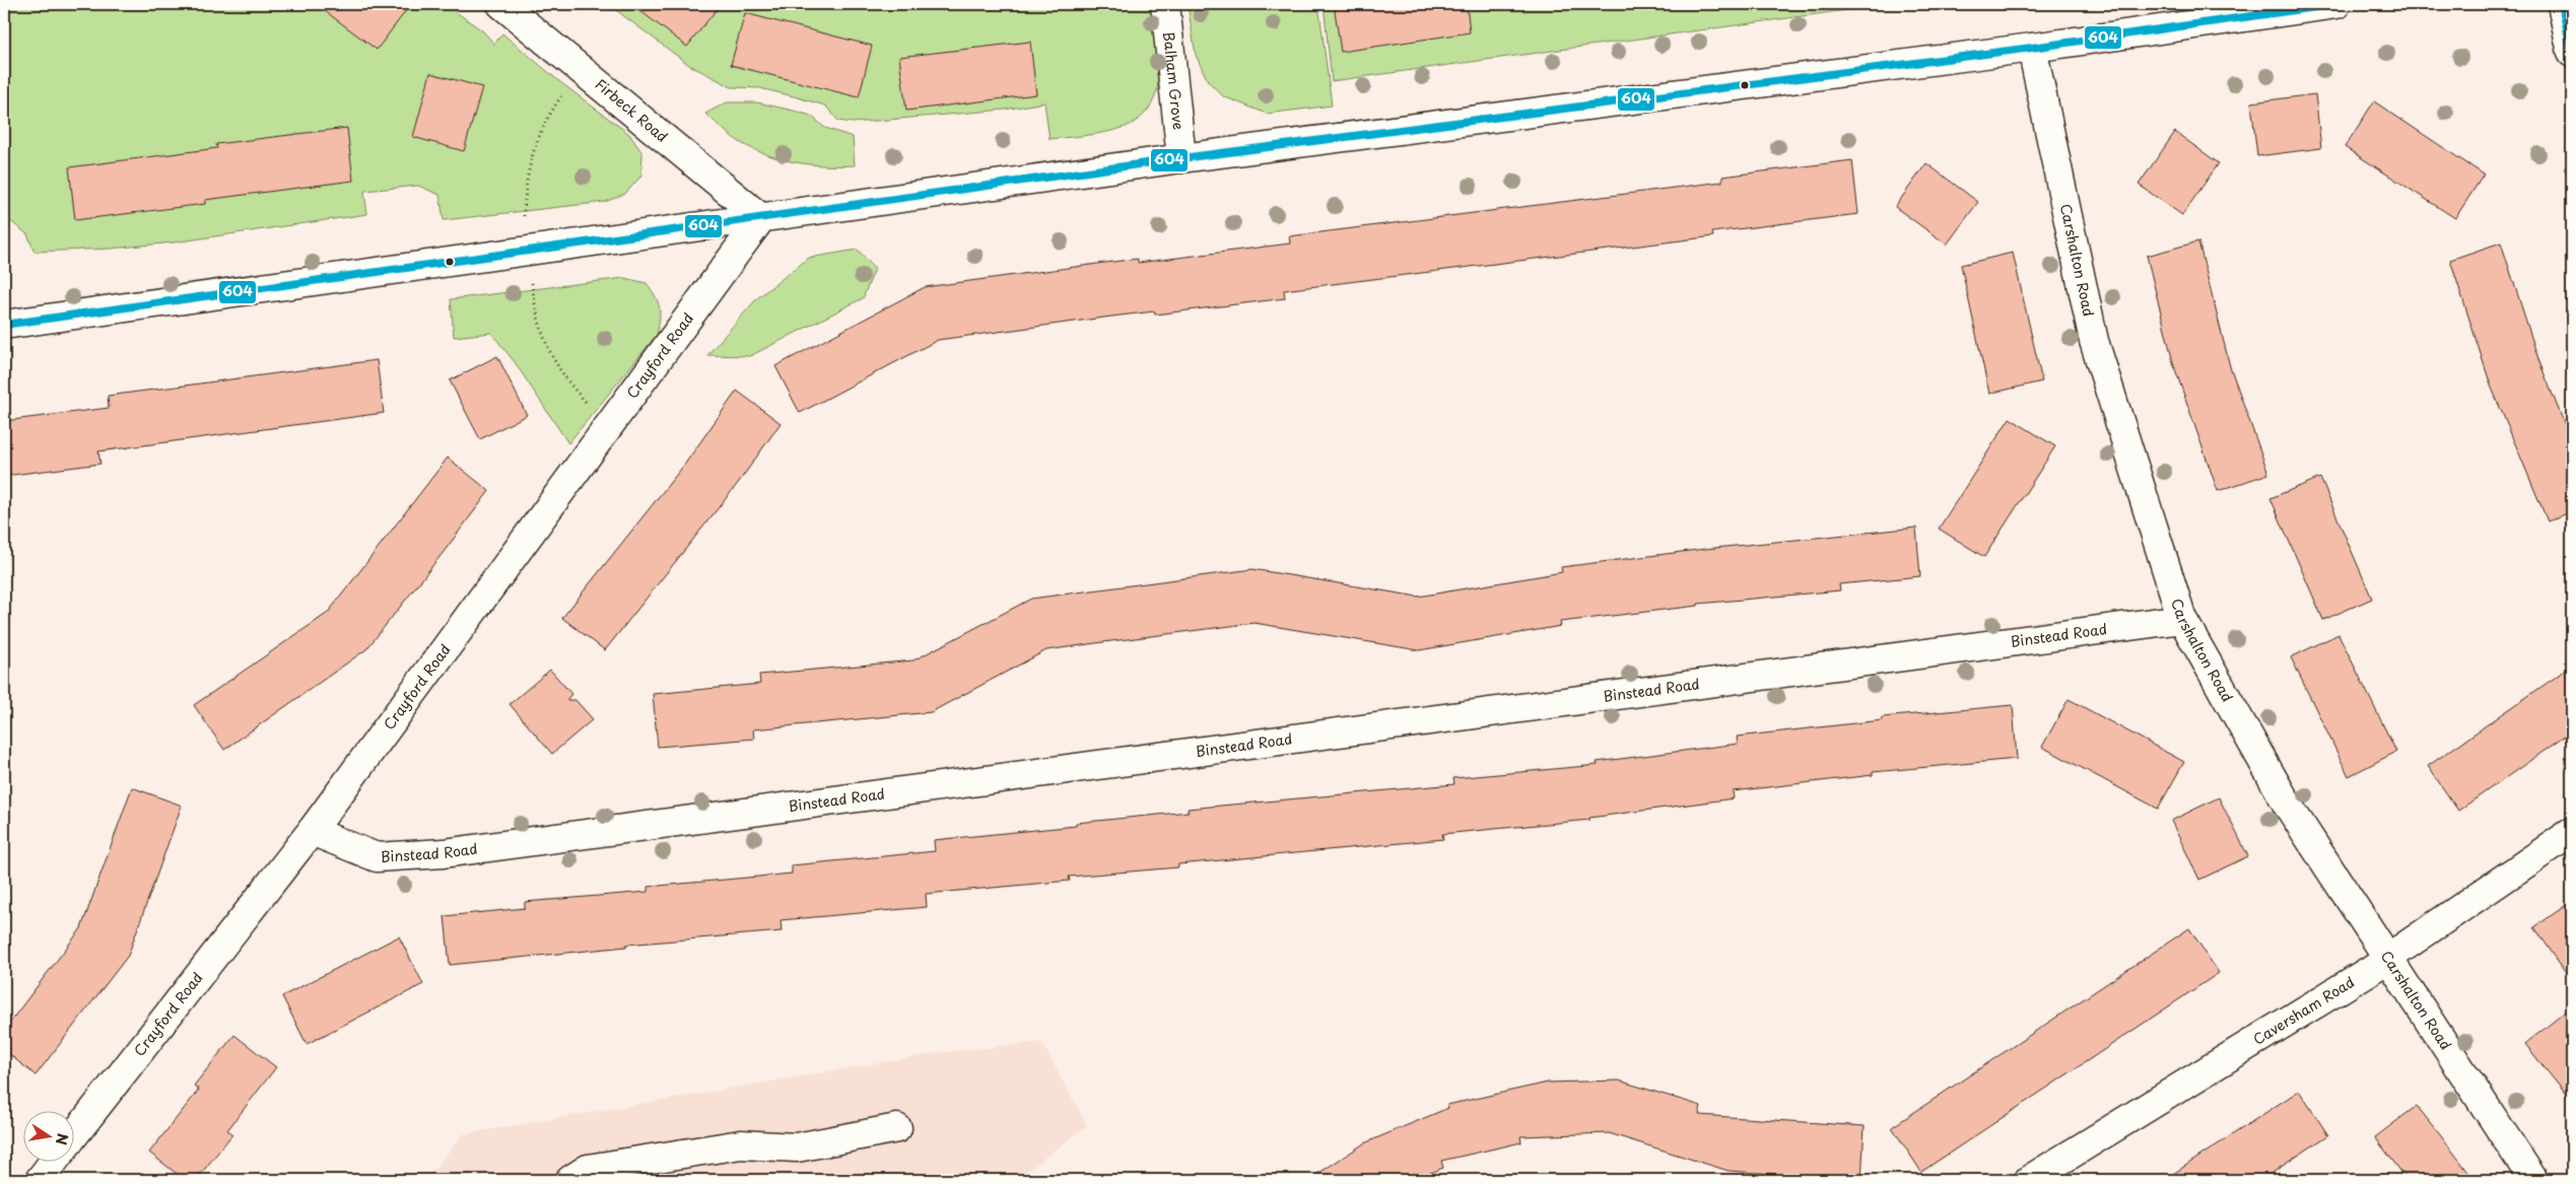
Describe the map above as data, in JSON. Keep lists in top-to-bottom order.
{
  "streets": {
    "street": [
      "Balham Grove",
      "Firbeck Road",
      "Carshalton Road",
      "Crayford Road",
      "Binstead Road",
      "Caversham Road"
    ]
  },
  "crossings": [
    ["Firbeck Road", "Crayford Road"],
    ["Carshalton Road", "Binstead Road"],
    ["Carshalton Road", "Caversham Road"],
    ["Crayford Road", "Binstead Road"]
  ],
  "lines": ["transit line 604"],
  "north": "right"
}
